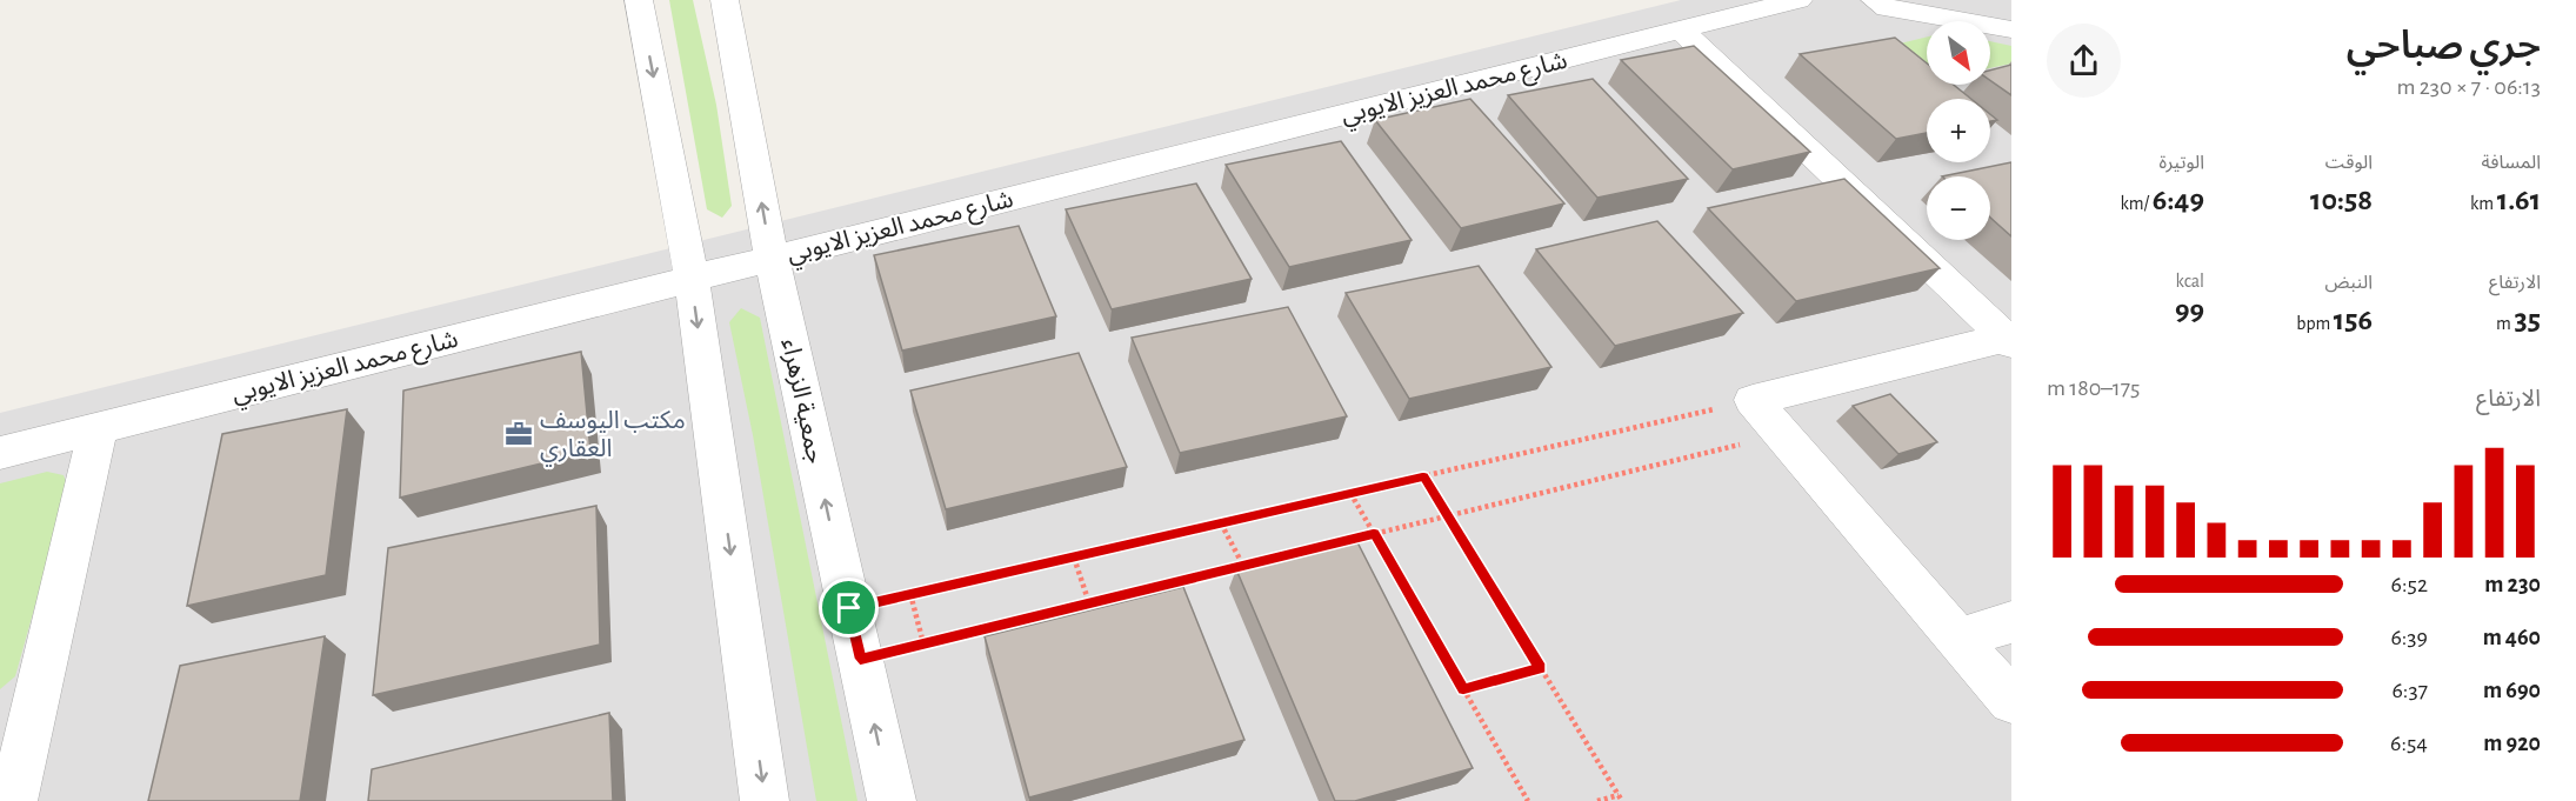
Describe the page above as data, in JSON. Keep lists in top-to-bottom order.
{
  "streets": {
    "street": ["شارع محمد العزيز الايوبي", "جمعية الزهراء"]
  },
  "crossings": [
    ["شارع محمد العزيز الايوبي", "جمعية الزهراء"]
  ],
  "places": {
    "office": ["مكتب اليوسف العقاري"]
  },
  "north": "bottom right",
  "page": {
    "heading": ["جري صباحي", "06:13 · 7 × 230 m"],
    "map_buttons": ["+", "−"],
    "stats": [
      ["المسافة", "1.61 km"],
      ["الوقت", "10:58"],
      ["الوتيرة", "6:49 /km"],
      ["الارتفاع", "35 m"],
      ["النبض", "156 bpm"],
      ["kcal", "99"]
    ],
    "chart": ["الارتفاع", "175–180 m"],
    "list": [
      {
        "name": "230 m",
        "note": "6:52"
      },
      {
        "name": "460 m",
        "note": "6:39"
      },
      {
        "name": "690 m",
        "note": "6:37"
      },
      {
        "name": "920 m",
        "note": "6:54"
      }
    ]
  }
}
